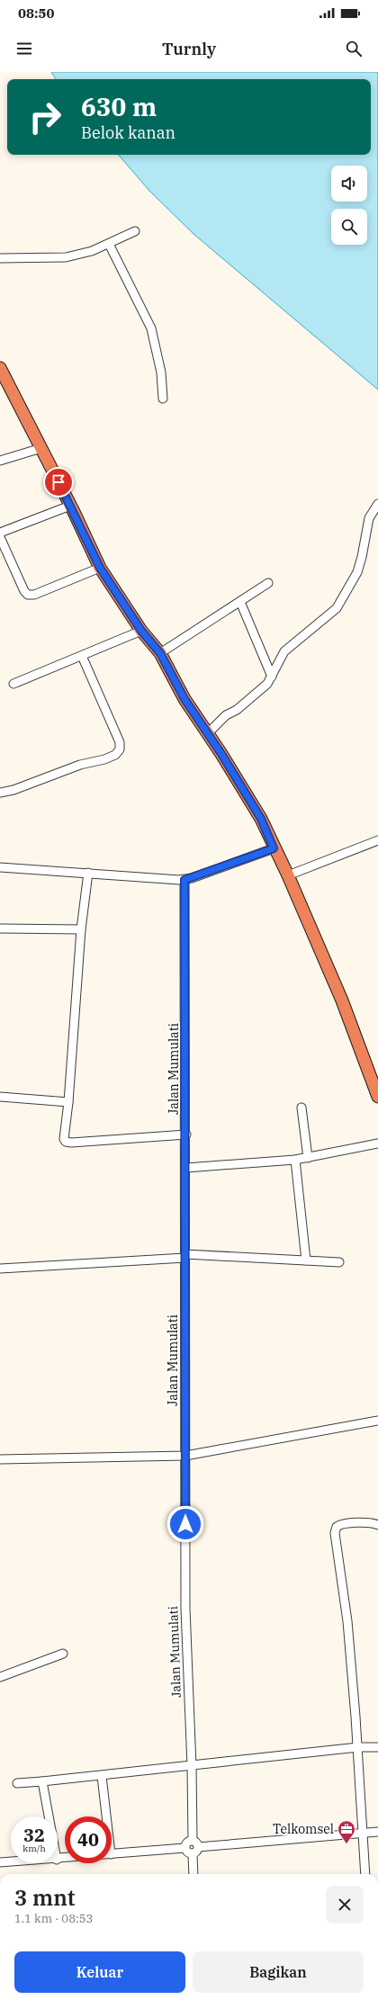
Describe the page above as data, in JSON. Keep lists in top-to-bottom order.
{
  "streets": {
    "street": ["Jalan Mumulati"]
  },
  "places": {
    "office": ["Telkomsel"]
  },
  "page": {
    "status": "08:50",
    "header": "Turnly",
    "turn": ["630 m", "Belok kanan"],
    "speed": "32 km/h",
    "limit": "40",
    "heading": ["3 mnt", "1.1 km · 08:53"],
    "buttons": ["Keluar", "Bagikan"]
  }
}
